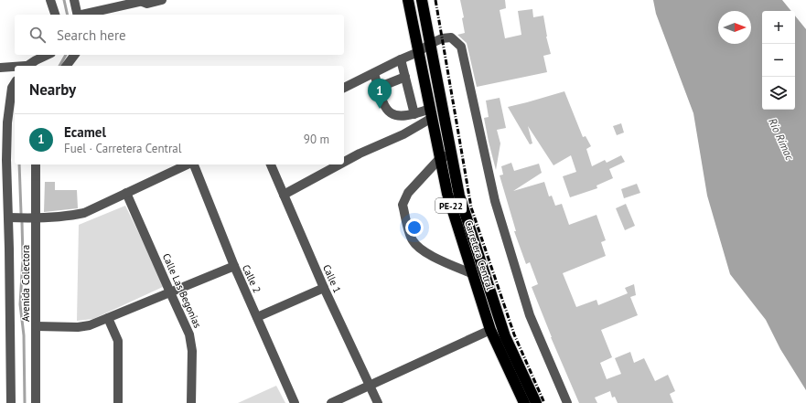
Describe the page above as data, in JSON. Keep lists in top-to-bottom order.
{
  "streets": {
    "highway": ["PE-22", "Carretera Central"],
    "street": [
      "Calle 2",
      "Calle 1",
      "Avenida Colectora",
      "Calle Las Begonias"
    ]
  },
  "water": ["Río Rímac"],
  "north": "right",
  "page": {
    "map_buttons": ["+", "−"],
    "search": "Search here",
    "heading": "Nearby",
    "pins": "1",
    "list": [
      {
        "mark": "1",
        "name": "Ecamel",
        "note": "Fuel · Carretera Central",
        "value": "90 m"
      }
    ]
  }
}
